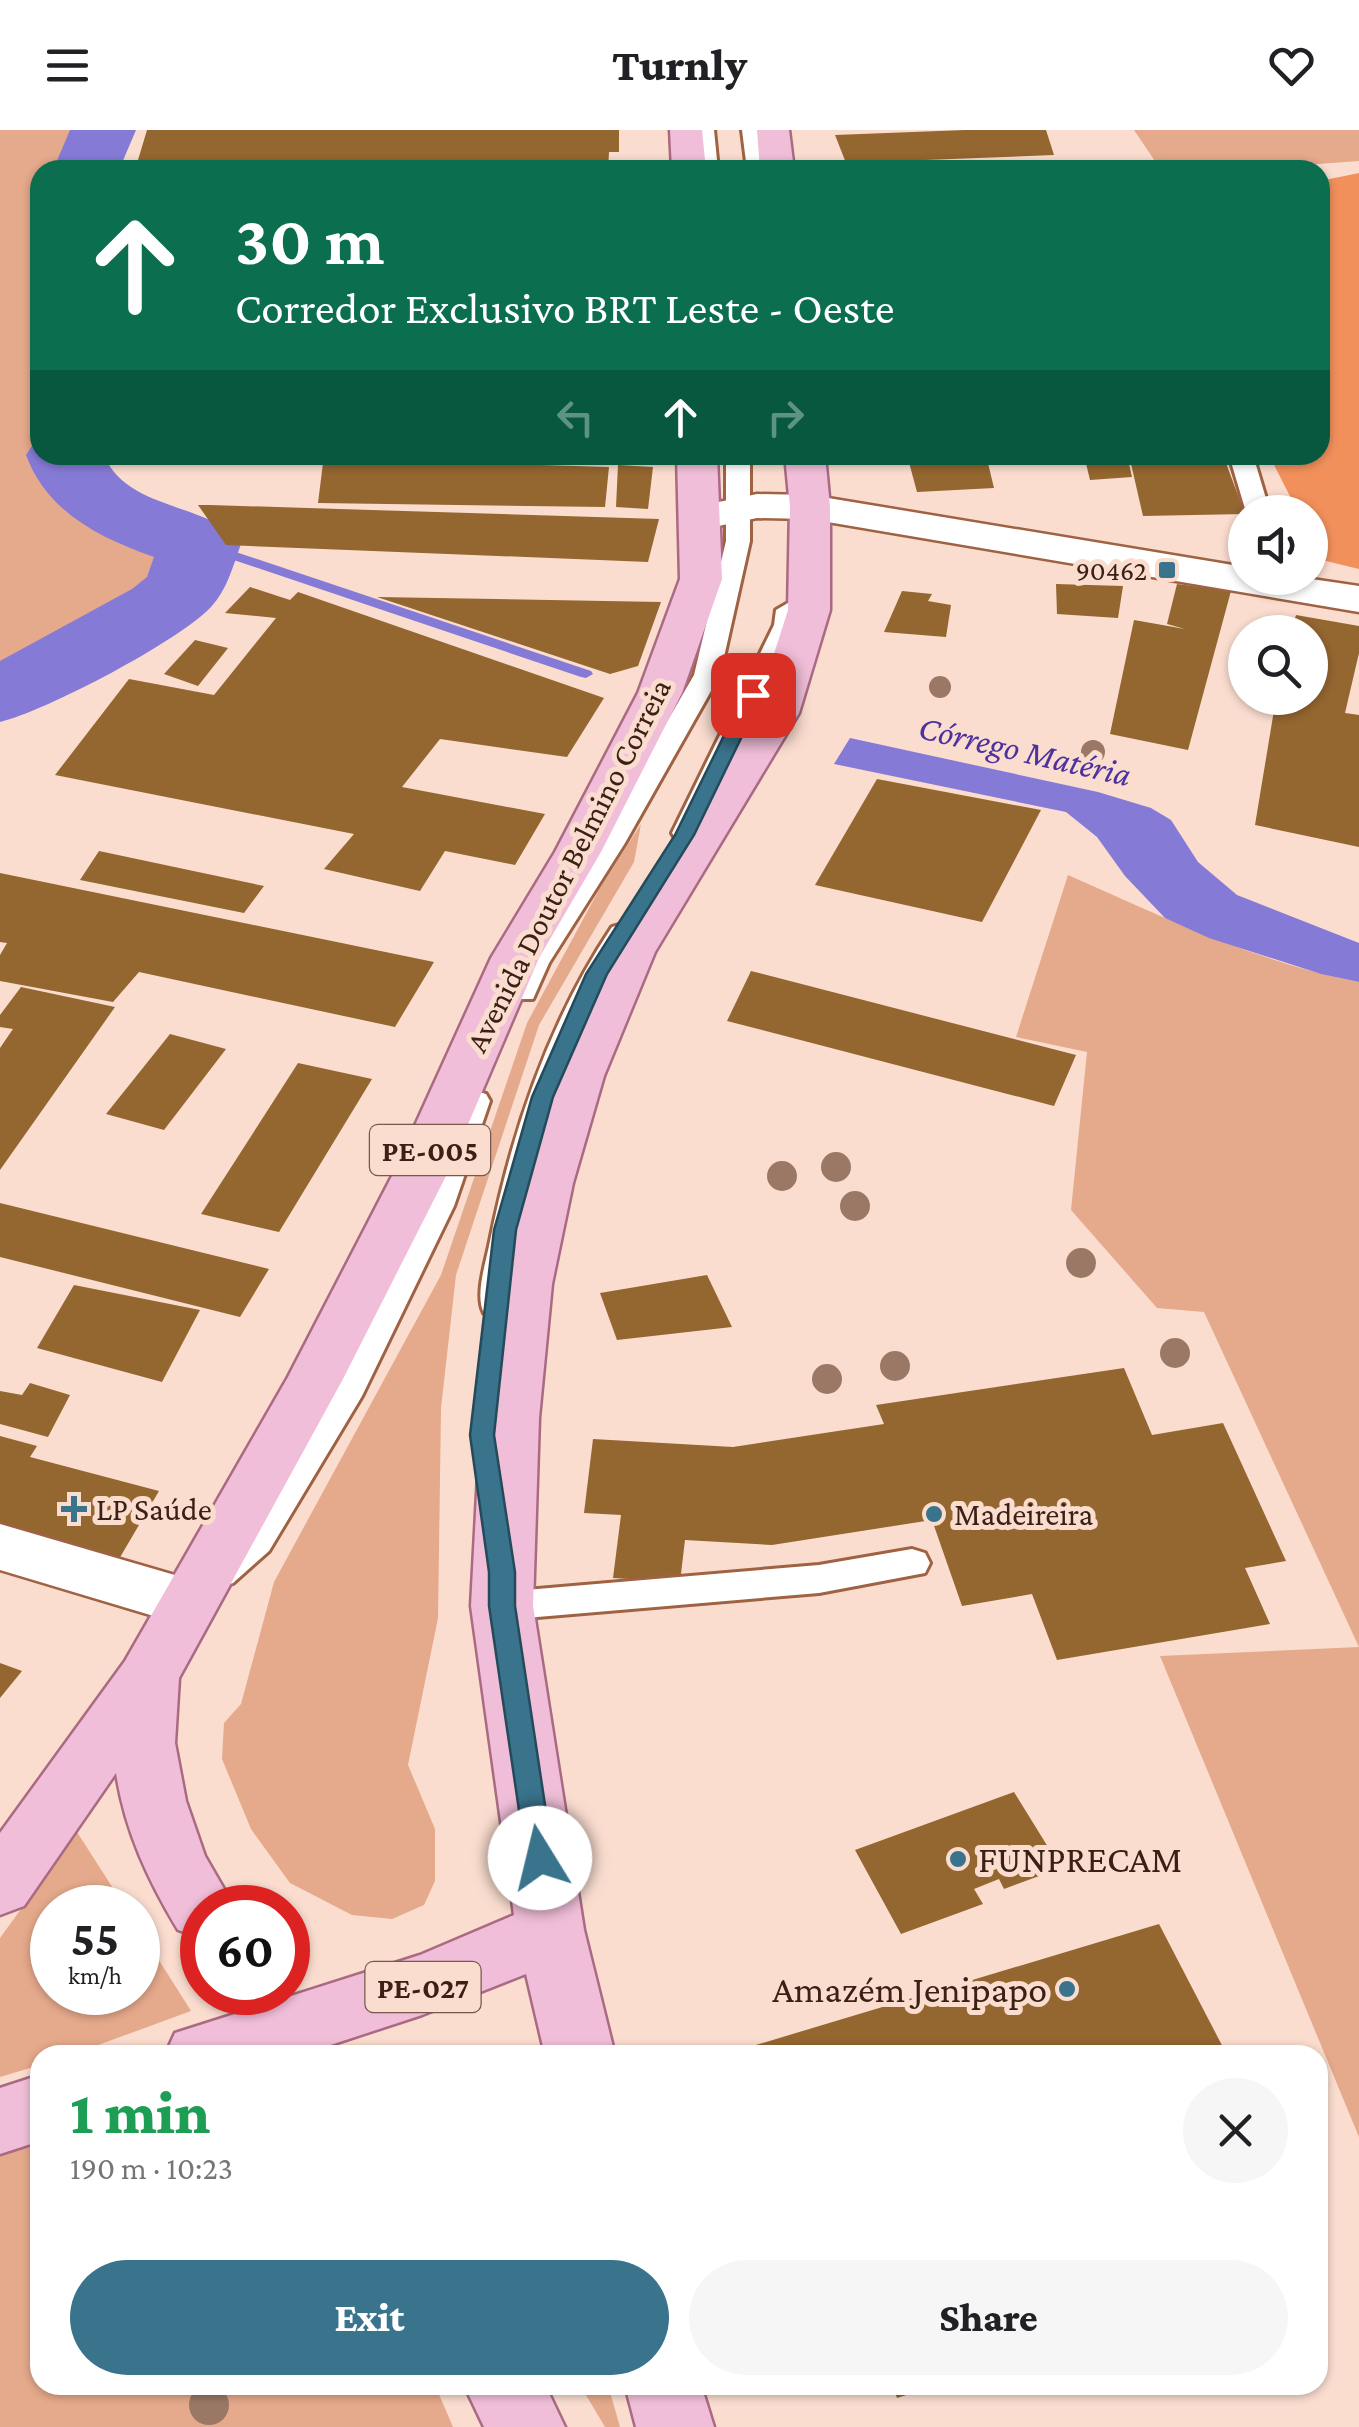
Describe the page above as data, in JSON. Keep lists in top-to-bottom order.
{
  "streets": {
    "main road": ["Avenida Doutor Belmino Correia", "PE-005", "PE-027"]
  },
  "water": ["Córrego Matéria"],
  "places": {
    "transit": ["90462"],
    "health": ["LP Saúde"],
    "other": ["Madeireira", "FUNPRECAM", "Amazém Jenipapo"]
  },
  "page": {
    "header": "Turnly",
    "turn": ["30 m", "Corredor Exclusivo BRT Leste - Oeste"],
    "speed": "55 km/h",
    "limit": "60",
    "heading": ["1 min", "190 m · 10:23"],
    "buttons": ["Exit", "Share"]
  }
}
